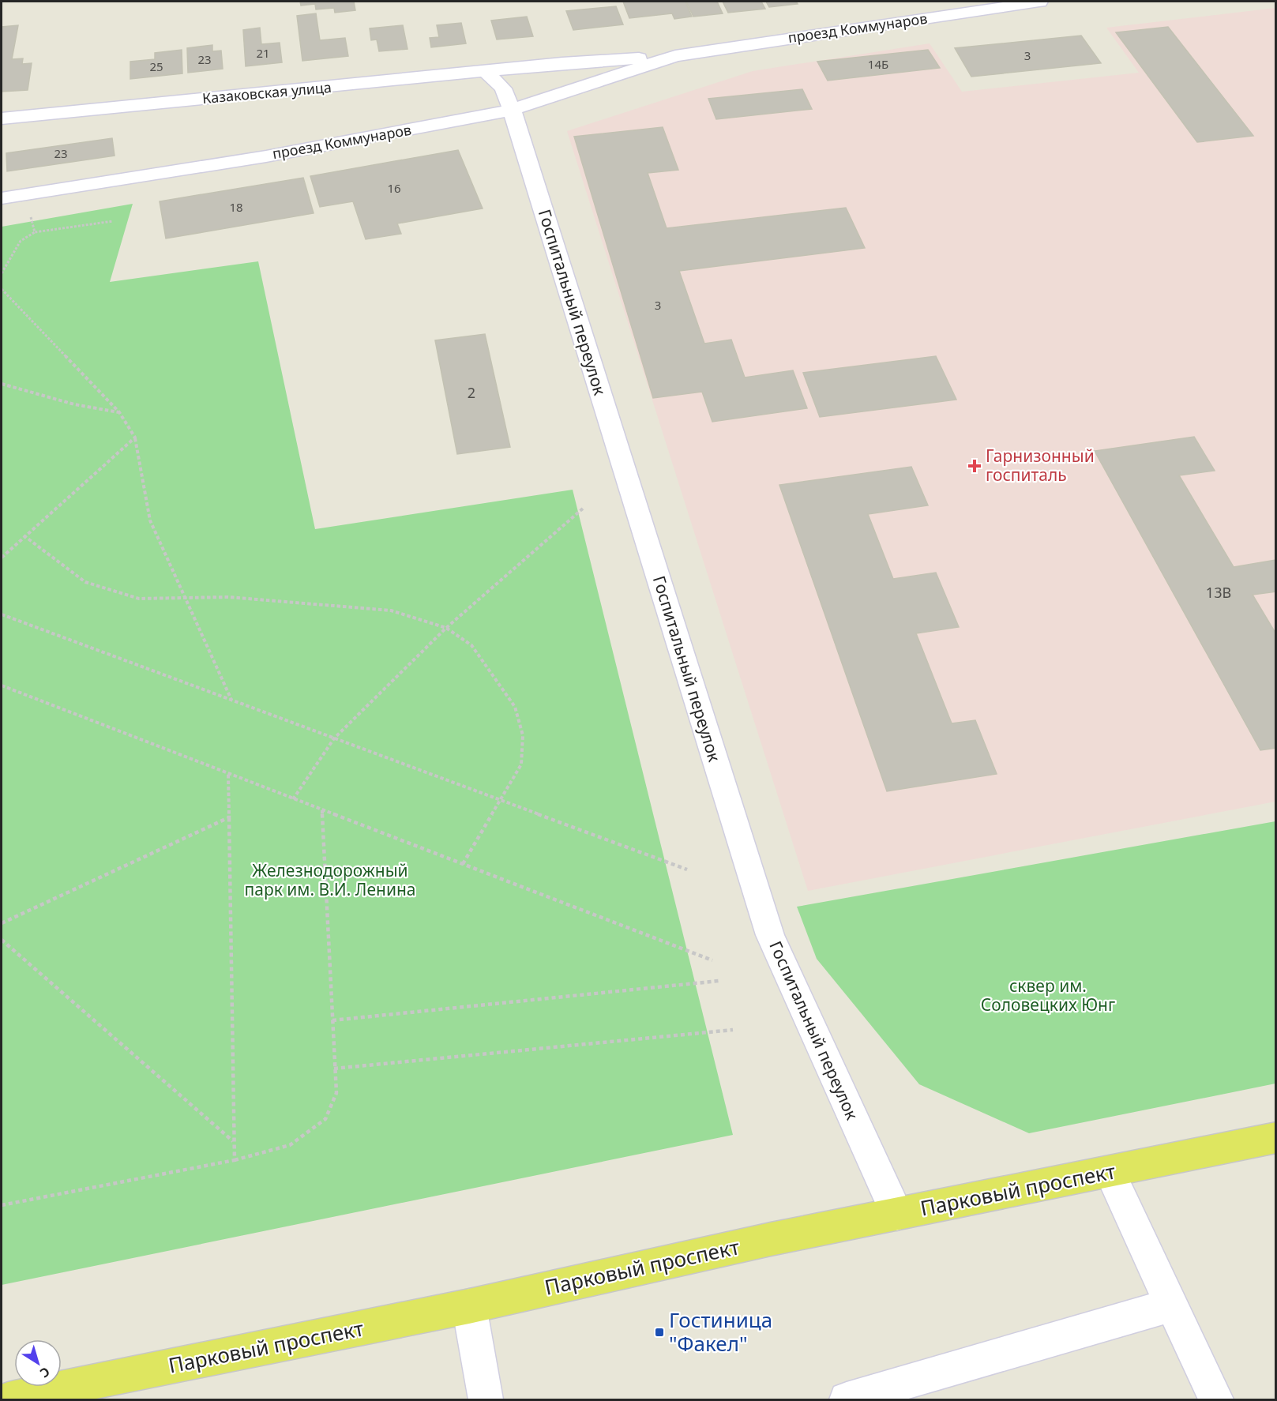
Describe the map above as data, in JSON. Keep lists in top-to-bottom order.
{
  "streets": {
    "main road": ["Парковый проспект"],
    "street": ["проезд Коммунаров", "Казаковская улица", "Госпитальный переулок"]
  },
  "crossings": [
    ["проезд Коммунаров", "Казаковская улица"],
    ["проезд Коммунаров", "Госпитальный переулок"],
    ["Госпитальный переулок", "Парковый проспект"]
  ],
  "parks": ["Железнодорожный парк им. В.И. Ленина", "сквер им. Соловецких Юнг"],
  "places": {
    "health": ["Гарнизонный госпиталь"],
    "transit": ["Гостиница \"Факел\""]
  },
  "house_numbers": [
    "21",
    "3",
    "23",
    "14Б",
    "25",
    "23",
    "16",
    "18",
    "3",
    "2",
    "13В"
  ],
  "north": "bottom right"
}
